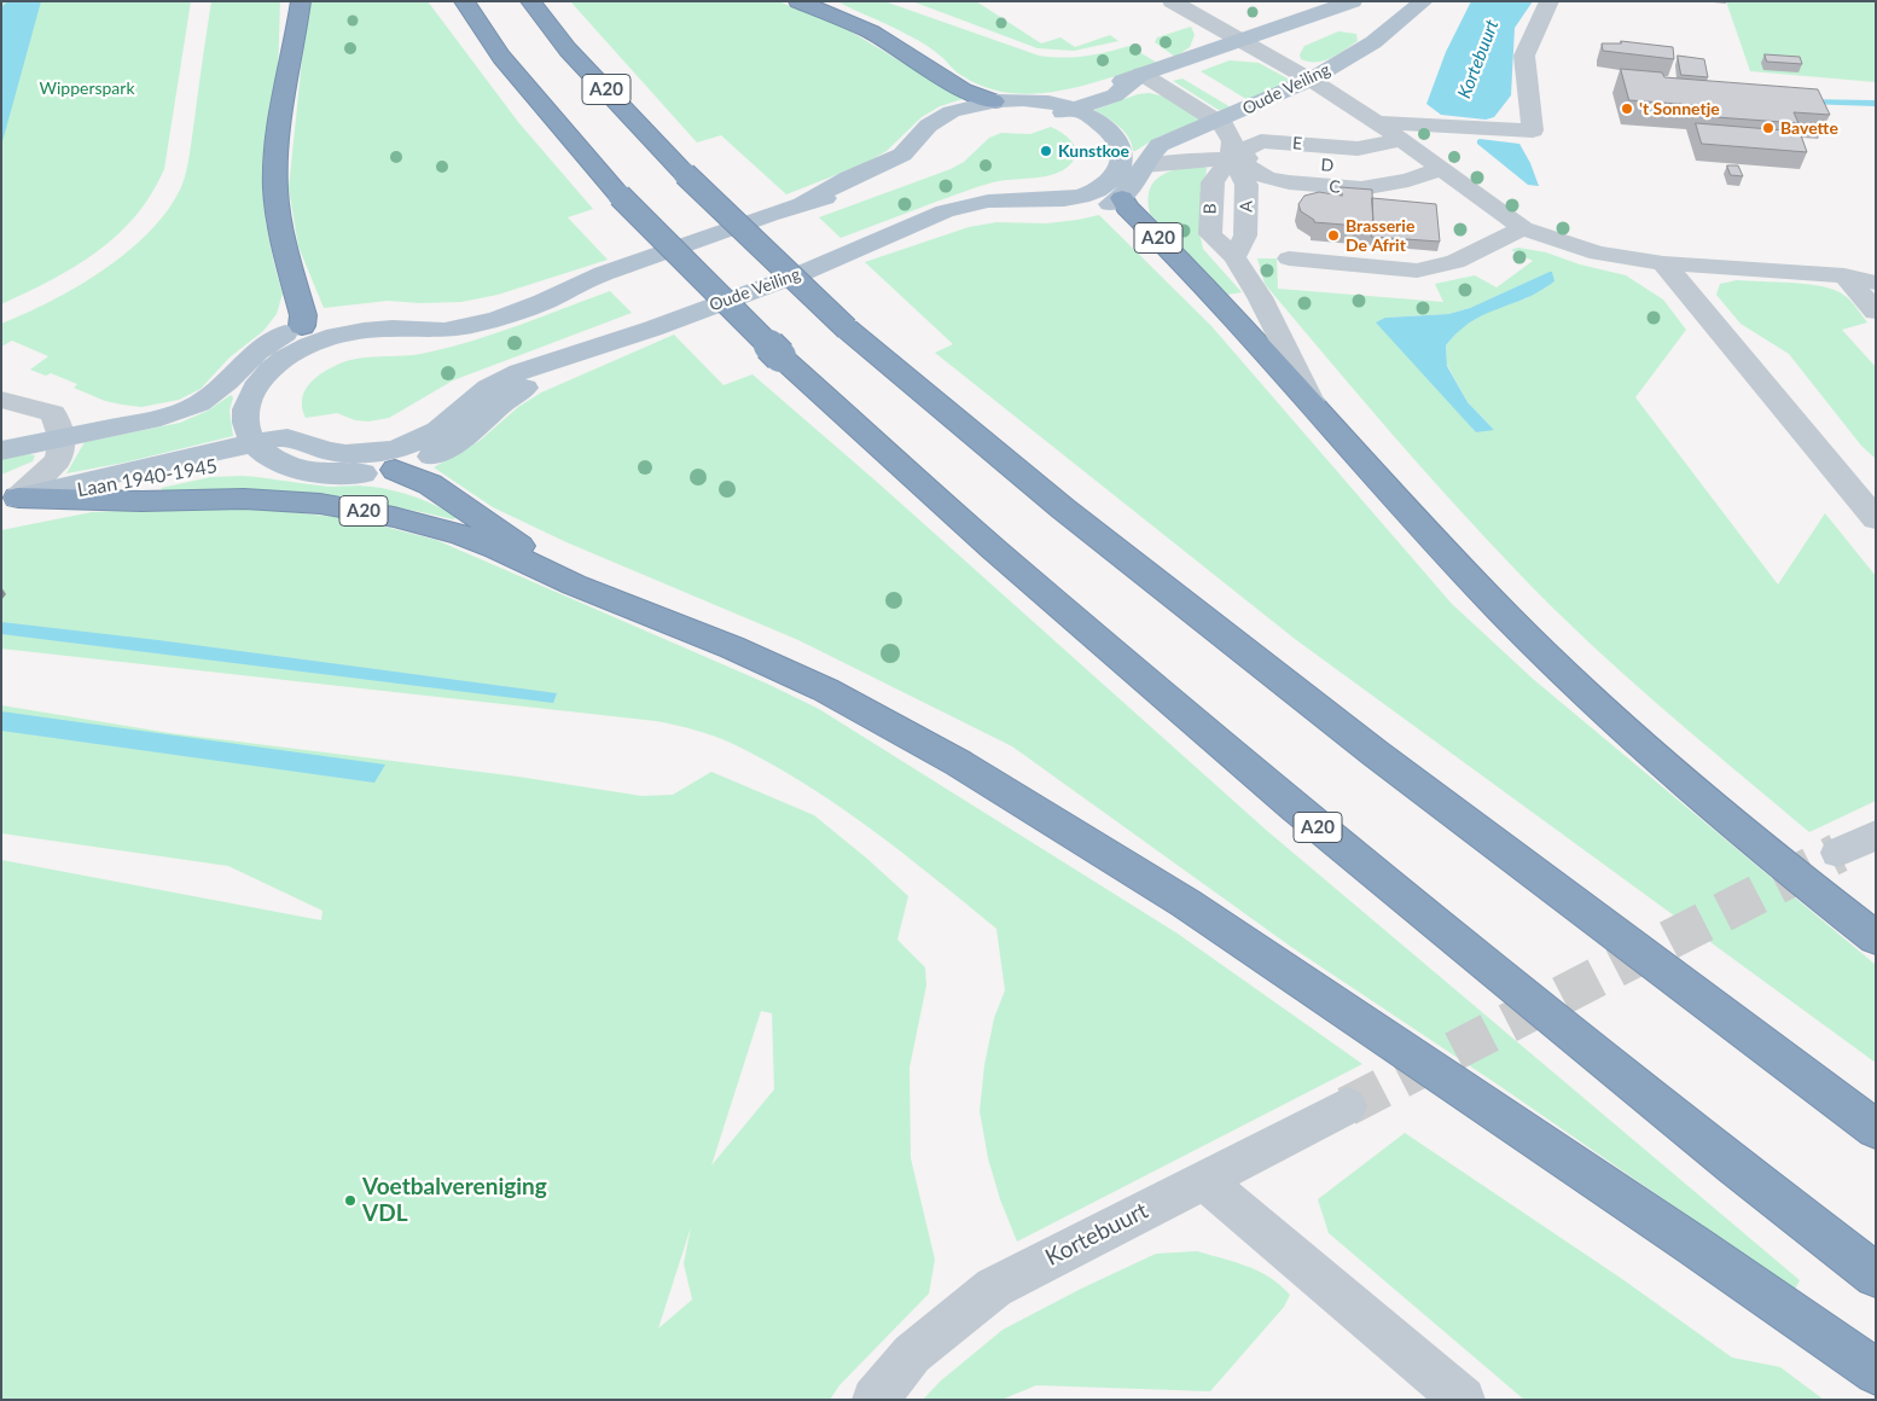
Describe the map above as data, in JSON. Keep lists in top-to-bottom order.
{
  "streets": {
    "highway": ["A20"],
    "main road": ["Oude Veiling", "Laan 1940-1945"],
    "street": [
      "E",
      "D",
      "C",
      "A",
      "B",
      "Kortebuurt"
    ]
  },
  "crossings": [
    ["A20", "Oude Veiling"],
    ["A20", "B"],
    ["A20", "Laan 1940-1945"],
    ["Oude Veiling", "D"],
    ["Oude Veiling", "A"],
    ["E", "D"],
    ["E", "C"],
    ["E", "A"],
    ["E", "B"],
    ["D", "C"],
    ["D", "A"],
    ["D", "B"],
    ["C", "A"],
    ["C", "B"],
    ["A", "B"]
  ],
  "water": ["Kortebuurt"],
  "parks": ["Wipperspark"],
  "places": [
    "'t Sonnetje",
    "Bavette",
    "Kunstkoe",
    "Brasserie De Afrit",
    "Voetbalvereniging VDL"
  ]
}
